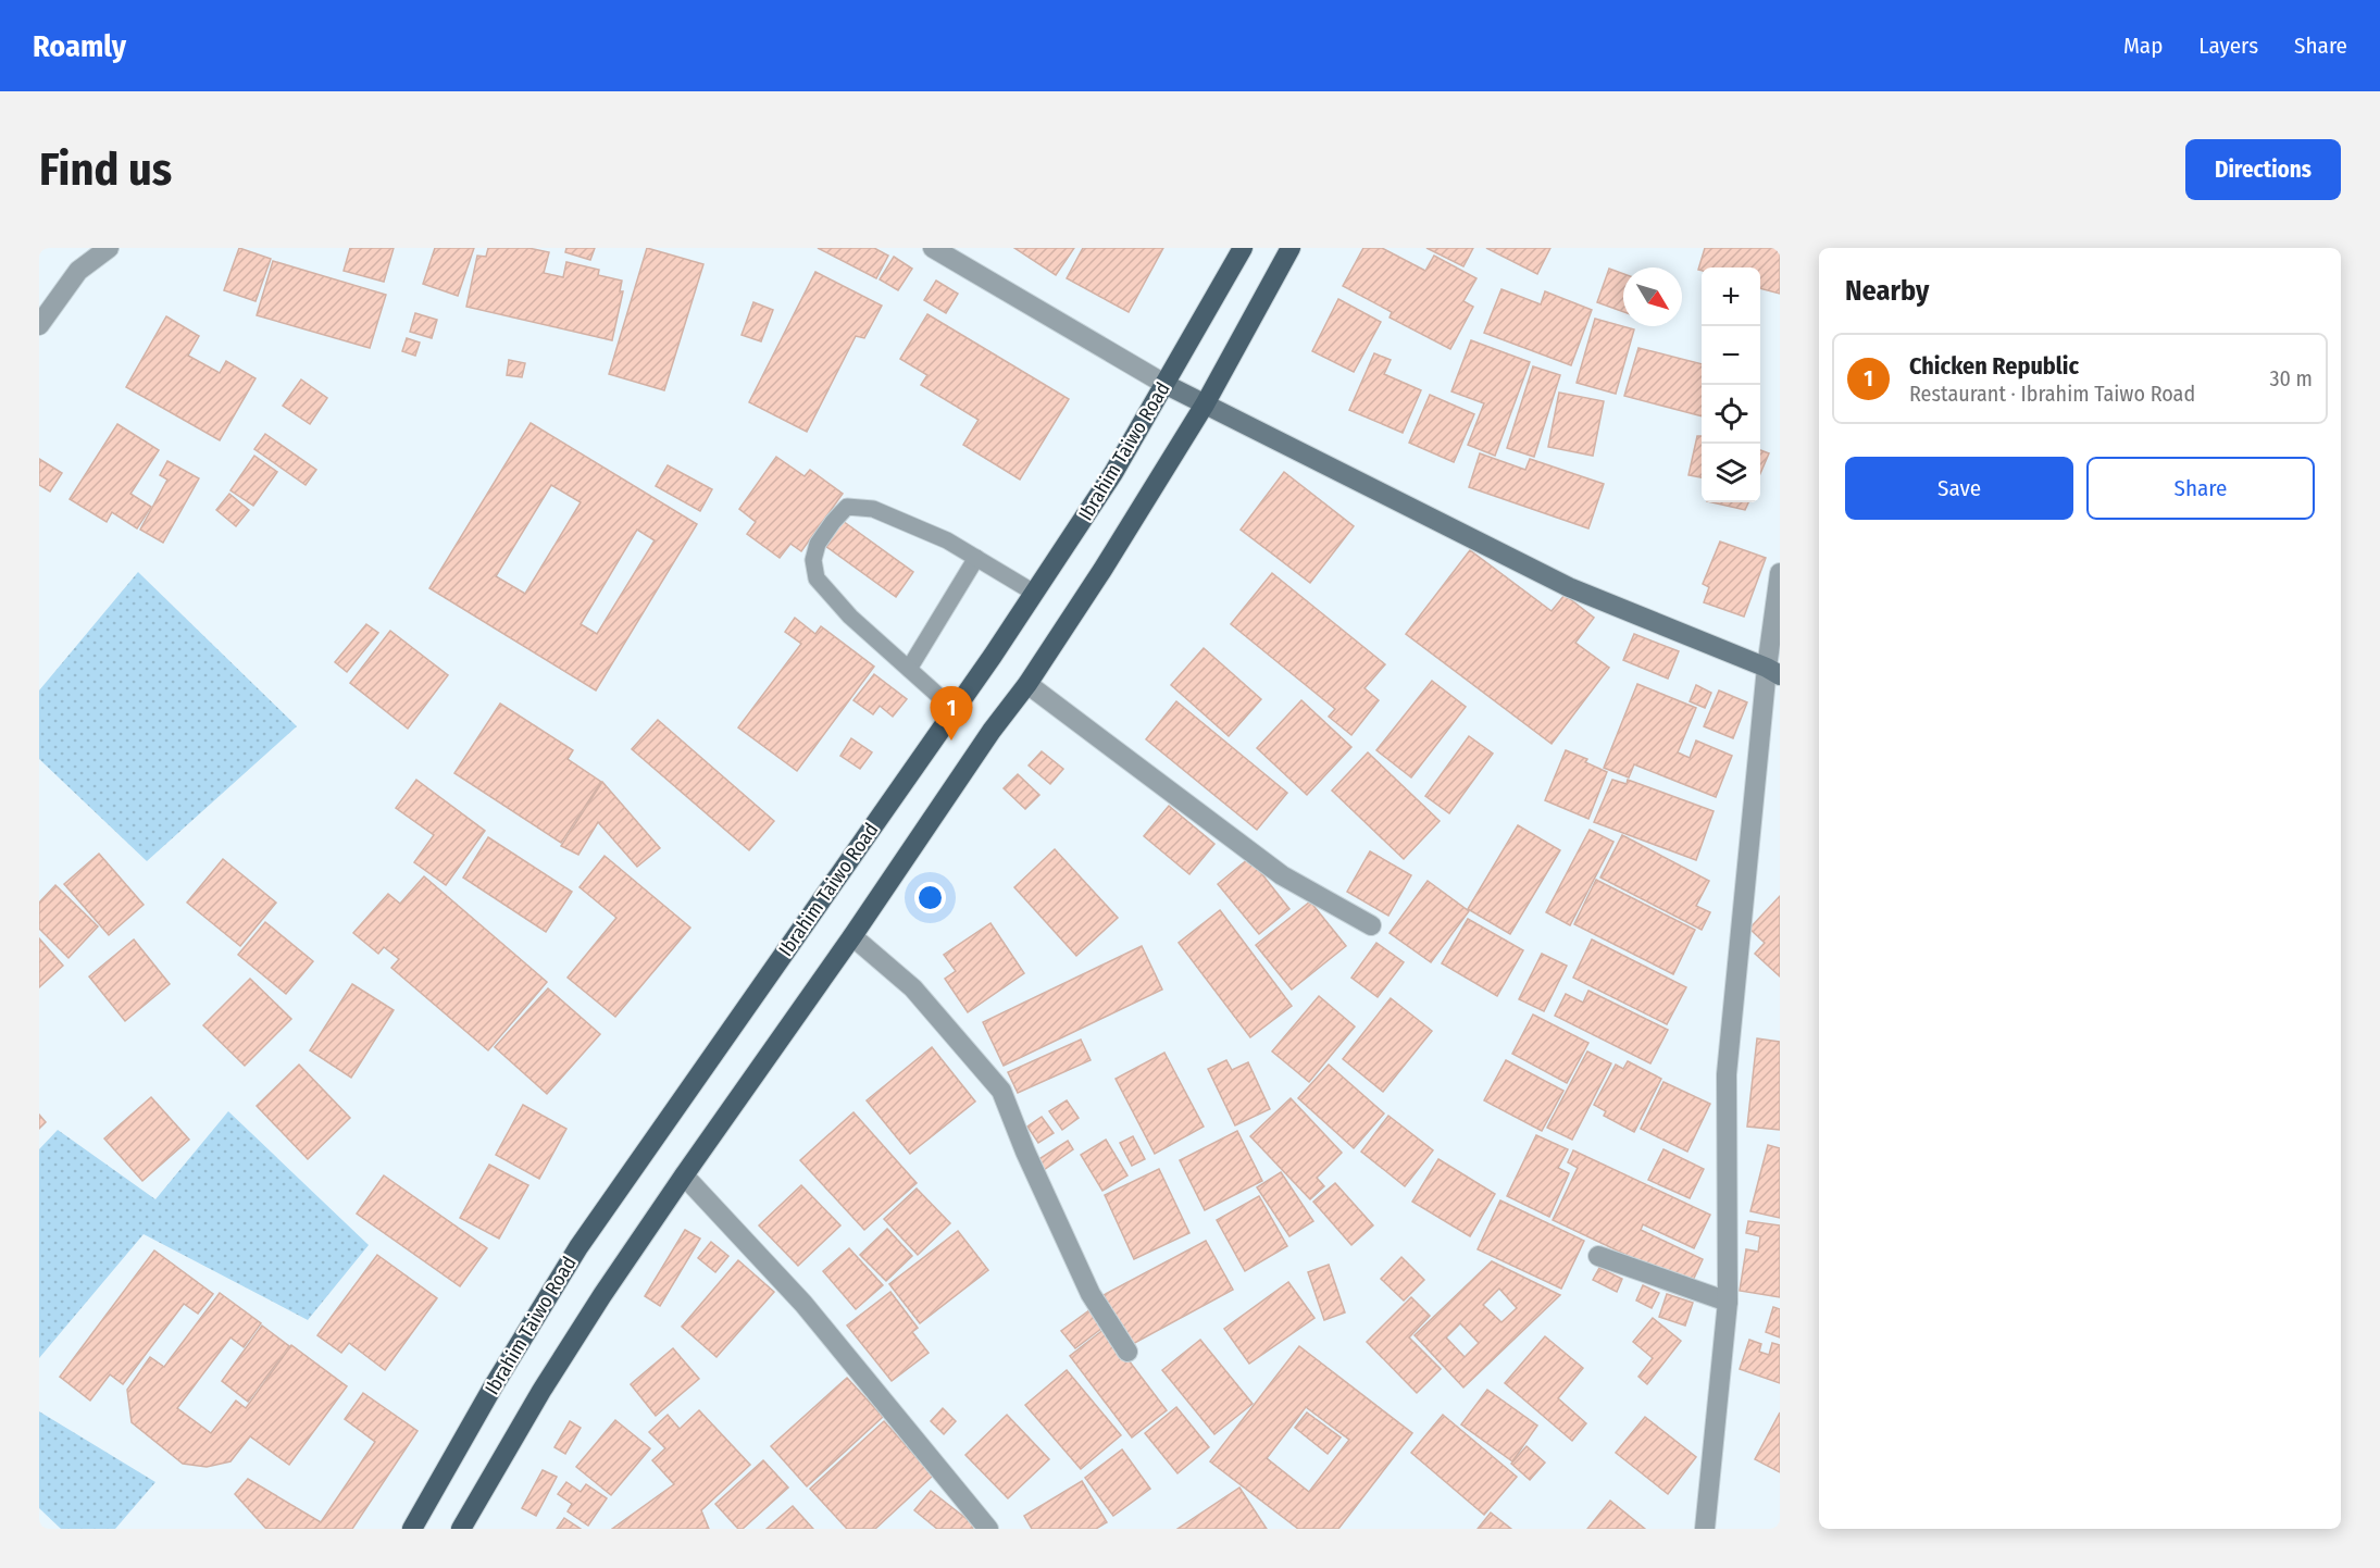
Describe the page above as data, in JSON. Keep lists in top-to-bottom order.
{
  "streets": {
    "main road": ["Ibrahim Taiwo Road"]
  },
  "north": "bottom right",
  "page": {
    "header": "Roamly",
    "nav": ["Map", "Layers", "Share"],
    "buttons": [
      "Directions",
      ["Save", "Share"]
    ],
    "title": "Find us",
    "heading": "Nearby",
    "map_buttons": ["+", "−"],
    "list": [
      {
        "mark": "1",
        "name": "Chicken Republic",
        "note": "Restaurant · Ibrahim Taiwo Road",
        "value": "30 m"
      }
    ],
    "pins": "1"
  }
}
